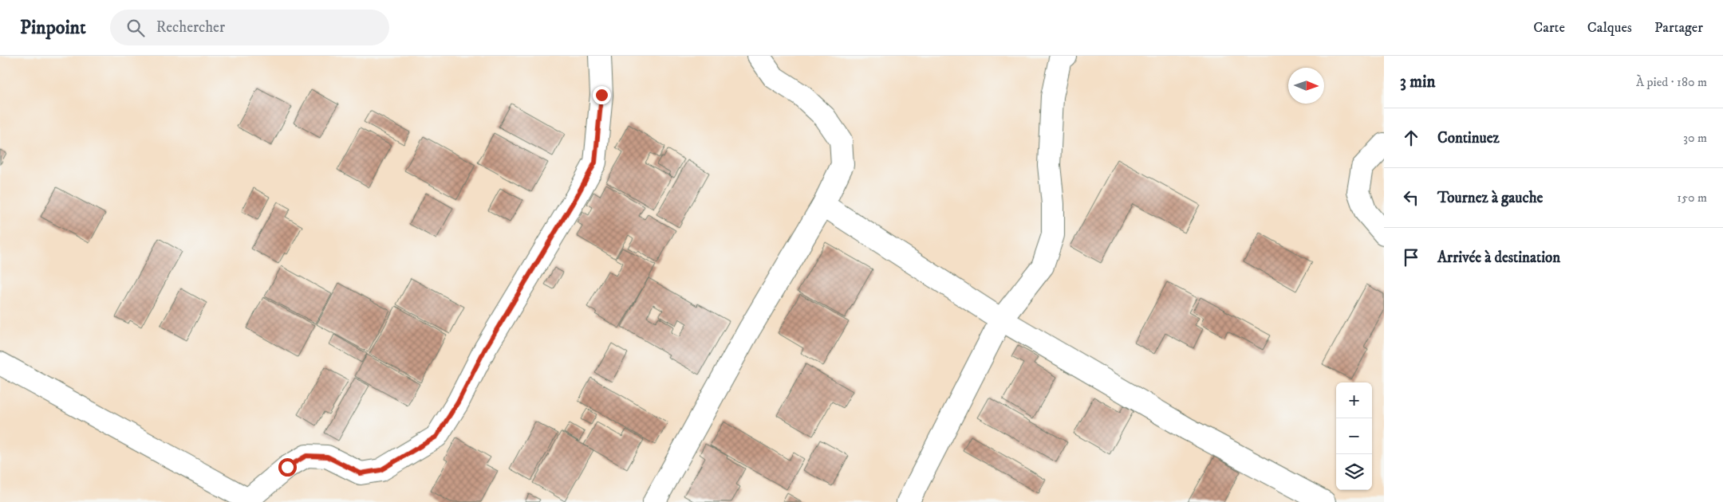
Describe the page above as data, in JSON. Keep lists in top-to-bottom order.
{
  "north": "right",
  "page": {
    "header": "Pinpoint",
    "search": "Rechercher",
    "nav": ["Carte", "Calques", "Partager"],
    "heading": ["3 min", "À pied · 180 m"],
    "list": [
      ["Continuez", "30 m"],
      ["Tournez à gauche", "150 m"],
      "Arrivée à destination"
    ],
    "map_buttons": ["+", "−"]
  }
}
